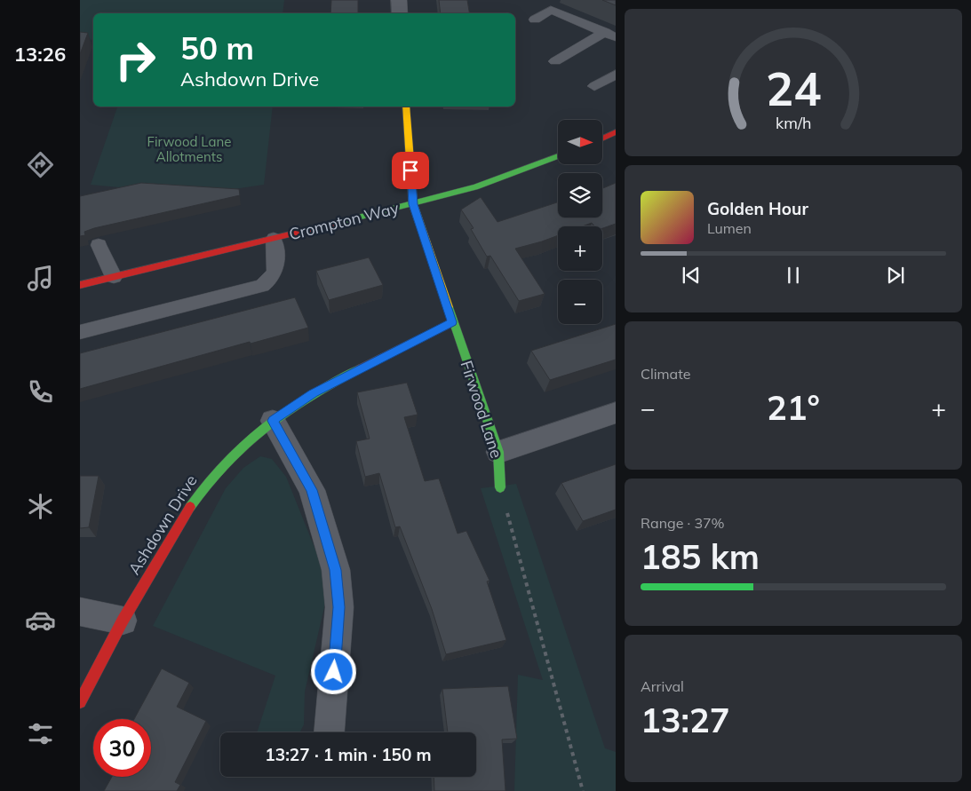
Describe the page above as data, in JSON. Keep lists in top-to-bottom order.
{
  "streets": {
    "main road": ["Crompton Way", "Firwood Lane", "Ashdown Drive"]
  },
  "crossings": [
    ["Crompton Way", "Firwood Lane"],
    ["Firwood Lane", "Ashdown Drive"]
  ],
  "parks": ["Firwood Lane Allotments"],
  "north": "right",
  "page": {
    "tabs": "13:26",
    "turn": ["50 m", "Ashdown Drive"],
    "map_buttons": ["+", "−"],
    "song": ["Golden Hour", "Lumen"],
    "tile": [
      "Climate",
      ["Range · 37%", "185 km"],
      ["Arrival", "13:27"]
    ],
    "heat": ["−", "21°", "+"],
    "limit": "30",
    "trip": "13:27 · 1 min · 150 m",
    "gauge": ["24", "km/h"]
  }
}
